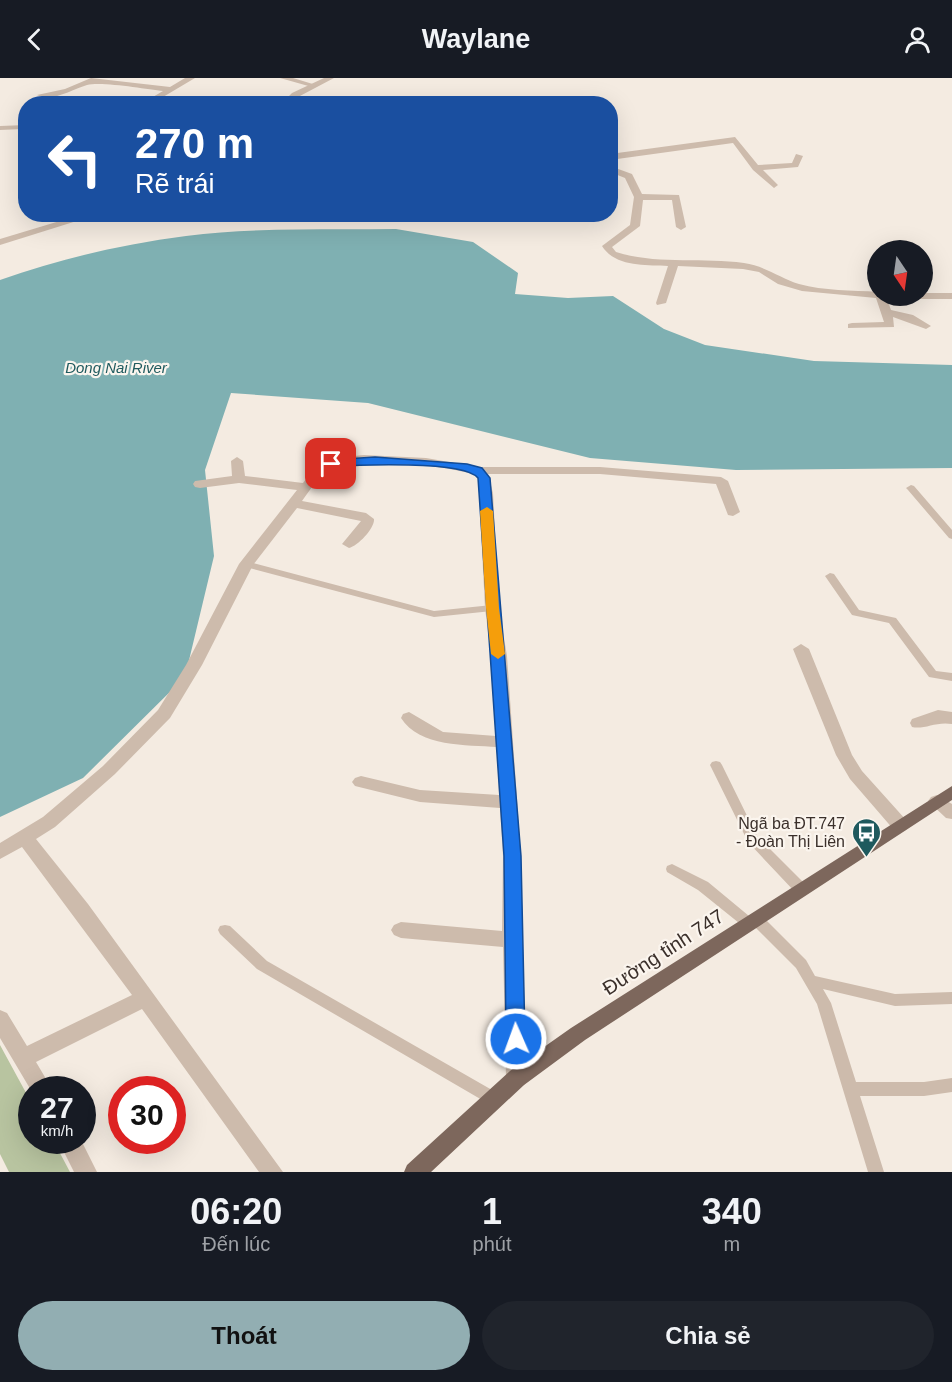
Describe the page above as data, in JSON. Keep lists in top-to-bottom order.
{
  "streets": {
    "main road": ["Đường tỉnh 747"]
  },
  "water": ["Dong Nai River"],
  "places": {
    "bus stop": ["Ngã ba ĐT.747 - Đoàn Thị Liên"]
  },
  "north": "bottom",
  "page": {
    "header": "Waylane",
    "turn": ["270 m", "Rẽ trái"],
    "speed": "27 km/h",
    "limit": "30",
    "eta": [
      "06:20",
      "Đến lúc",
      "1",
      "phút",
      "340",
      "m"
    ],
    "buttons": ["Thoát", "Chia sẻ"]
  }
}
